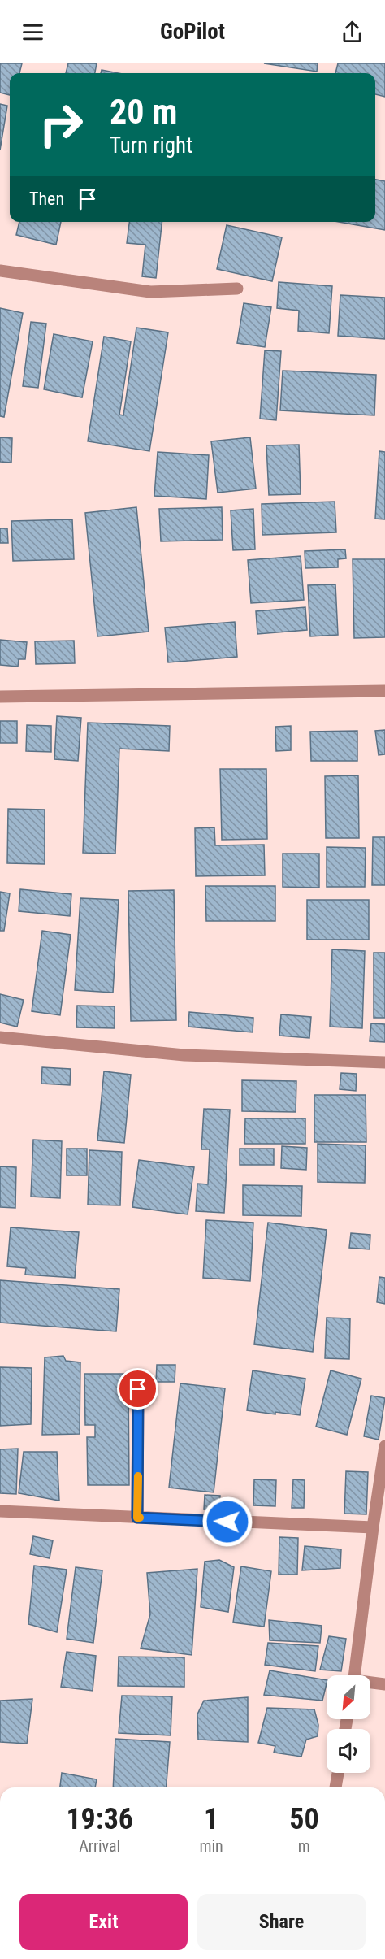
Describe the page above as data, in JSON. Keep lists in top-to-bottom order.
{
  "north": "bottom left",
  "page": {
    "header": "GoPilot",
    "turn": ["20 m", "Turn right"],
    "then": "Then",
    "eta": [
      "19:36",
      "Arrival",
      "1",
      "min",
      "50",
      "m"
    ],
    "buttons": ["Exit", "Share"]
  }
}
